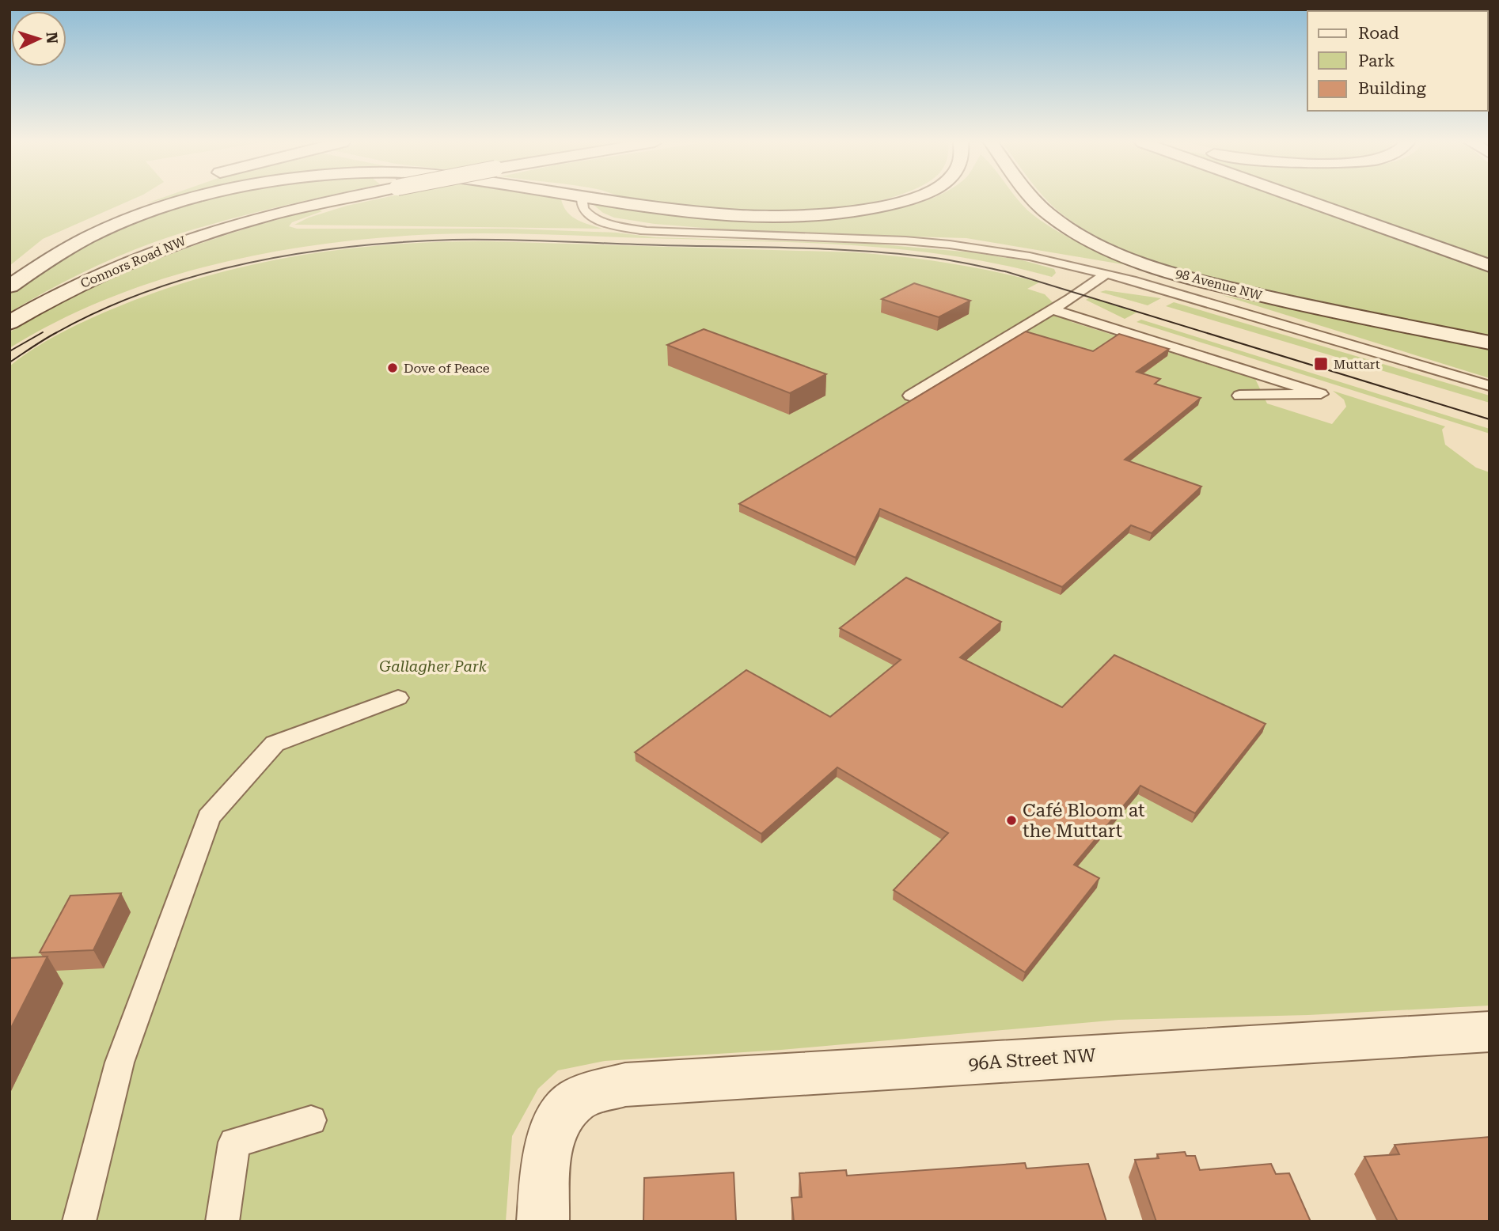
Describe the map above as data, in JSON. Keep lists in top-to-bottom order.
{
  "streets": {
    "main road": ["Connors Road NW", "98 Avenue NW", "96A Street NW"]
  },
  "parks": ["Gallagher Park"],
  "places": {
    "transit": ["Muttart"],
    "other": ["Dove of Peace", "Café Bloom at the Muttart"]
  },
  "legend": ["Road", "Park", "Building"],
  "north": "right"
}
